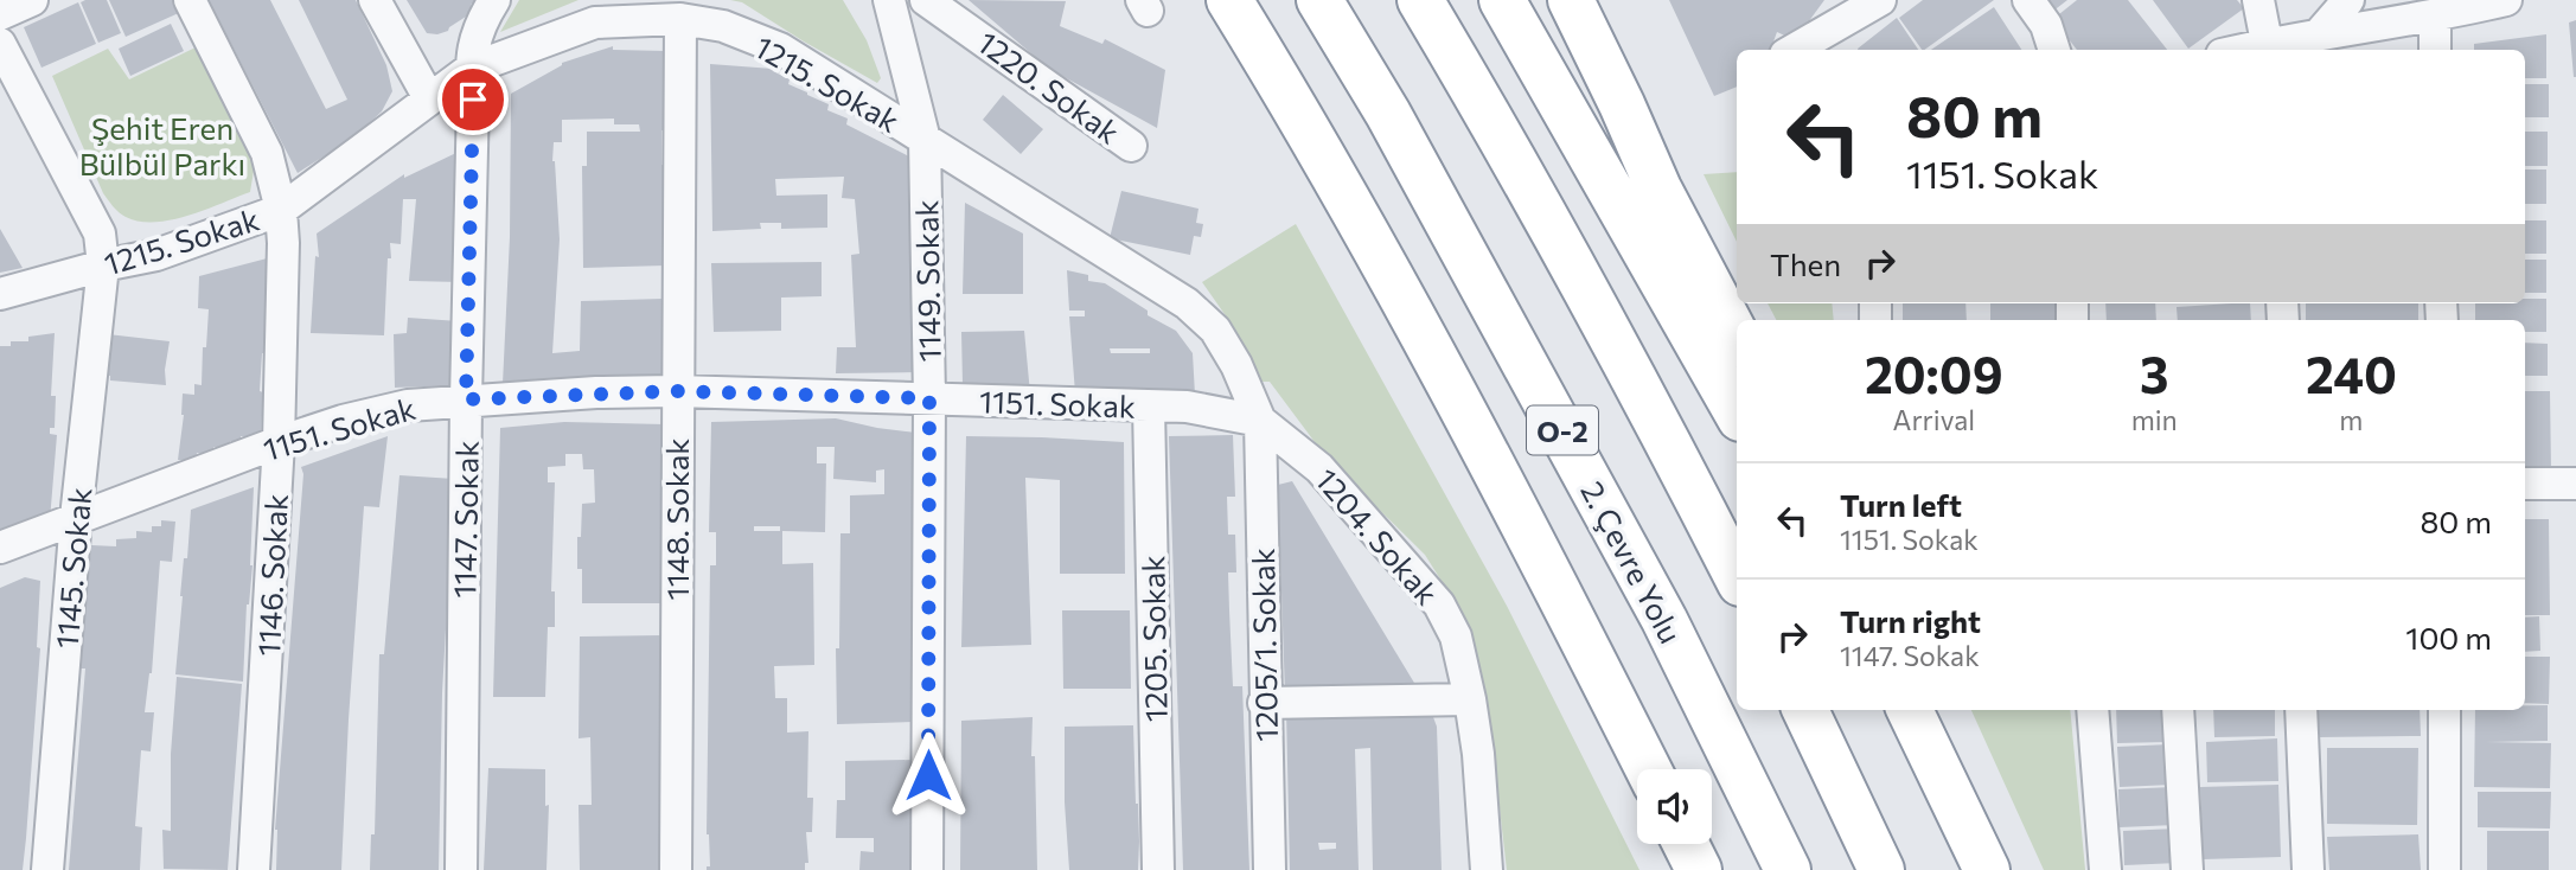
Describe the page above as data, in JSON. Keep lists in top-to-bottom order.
{
  "streets": {
    "highway": ["O-2", "2. Çevre Yolu"],
    "street": [
      "1215. Sokak",
      "1220. Sokak",
      "1149. Sokak",
      "1151. Sokak",
      "1147. Sokak",
      "1148. Sokak",
      "1204. Sokak",
      "1145. Sokak",
      "1146. Sokak",
      "1205. Sokak",
      "1205/1. Sokak"
    ]
  },
  "crossings": [
    ["1215. Sokak", "1149. Sokak"],
    ["1215. Sokak", "1151. Sokak"],
    ["1215. Sokak", "1147. Sokak"],
    ["1215. Sokak", "1148. Sokak"],
    ["1215. Sokak", "1204. Sokak"],
    ["1215. Sokak", "1145. Sokak"],
    ["1215. Sokak", "1146. Sokak"],
    ["1215. Sokak", "1205/1. Sokak"],
    ["1149. Sokak", "1151. Sokak"],
    ["1151. Sokak", "1147. Sokak"],
    ["1151. Sokak", "1148. Sokak"],
    ["1151. Sokak", "1204. Sokak"],
    ["1151. Sokak", "1145. Sokak"],
    ["1151. Sokak", "1146. Sokak"],
    ["1151. Sokak", "1205. Sokak"],
    ["1151. Sokak", "1205/1. Sokak"],
    ["1204. Sokak", "1205/1. Sokak"]
  ],
  "parks": ["Şehit Eren Bülbül Parkı"],
  "page": {
    "turn": ["80 m", "1151. Sokak"],
    "then": "Then",
    "eta": [
      "20:09",
      "Arrival",
      "3",
      "min",
      "240",
      "m"
    ],
    "list": [
      {
        "name": "Turn left",
        "note": "1151. Sokak",
        "value": "80 m"
      },
      {
        "name": "Turn right",
        "note": "1147. Sokak",
        "value": "100 m"
      }
    ]
  }
}
